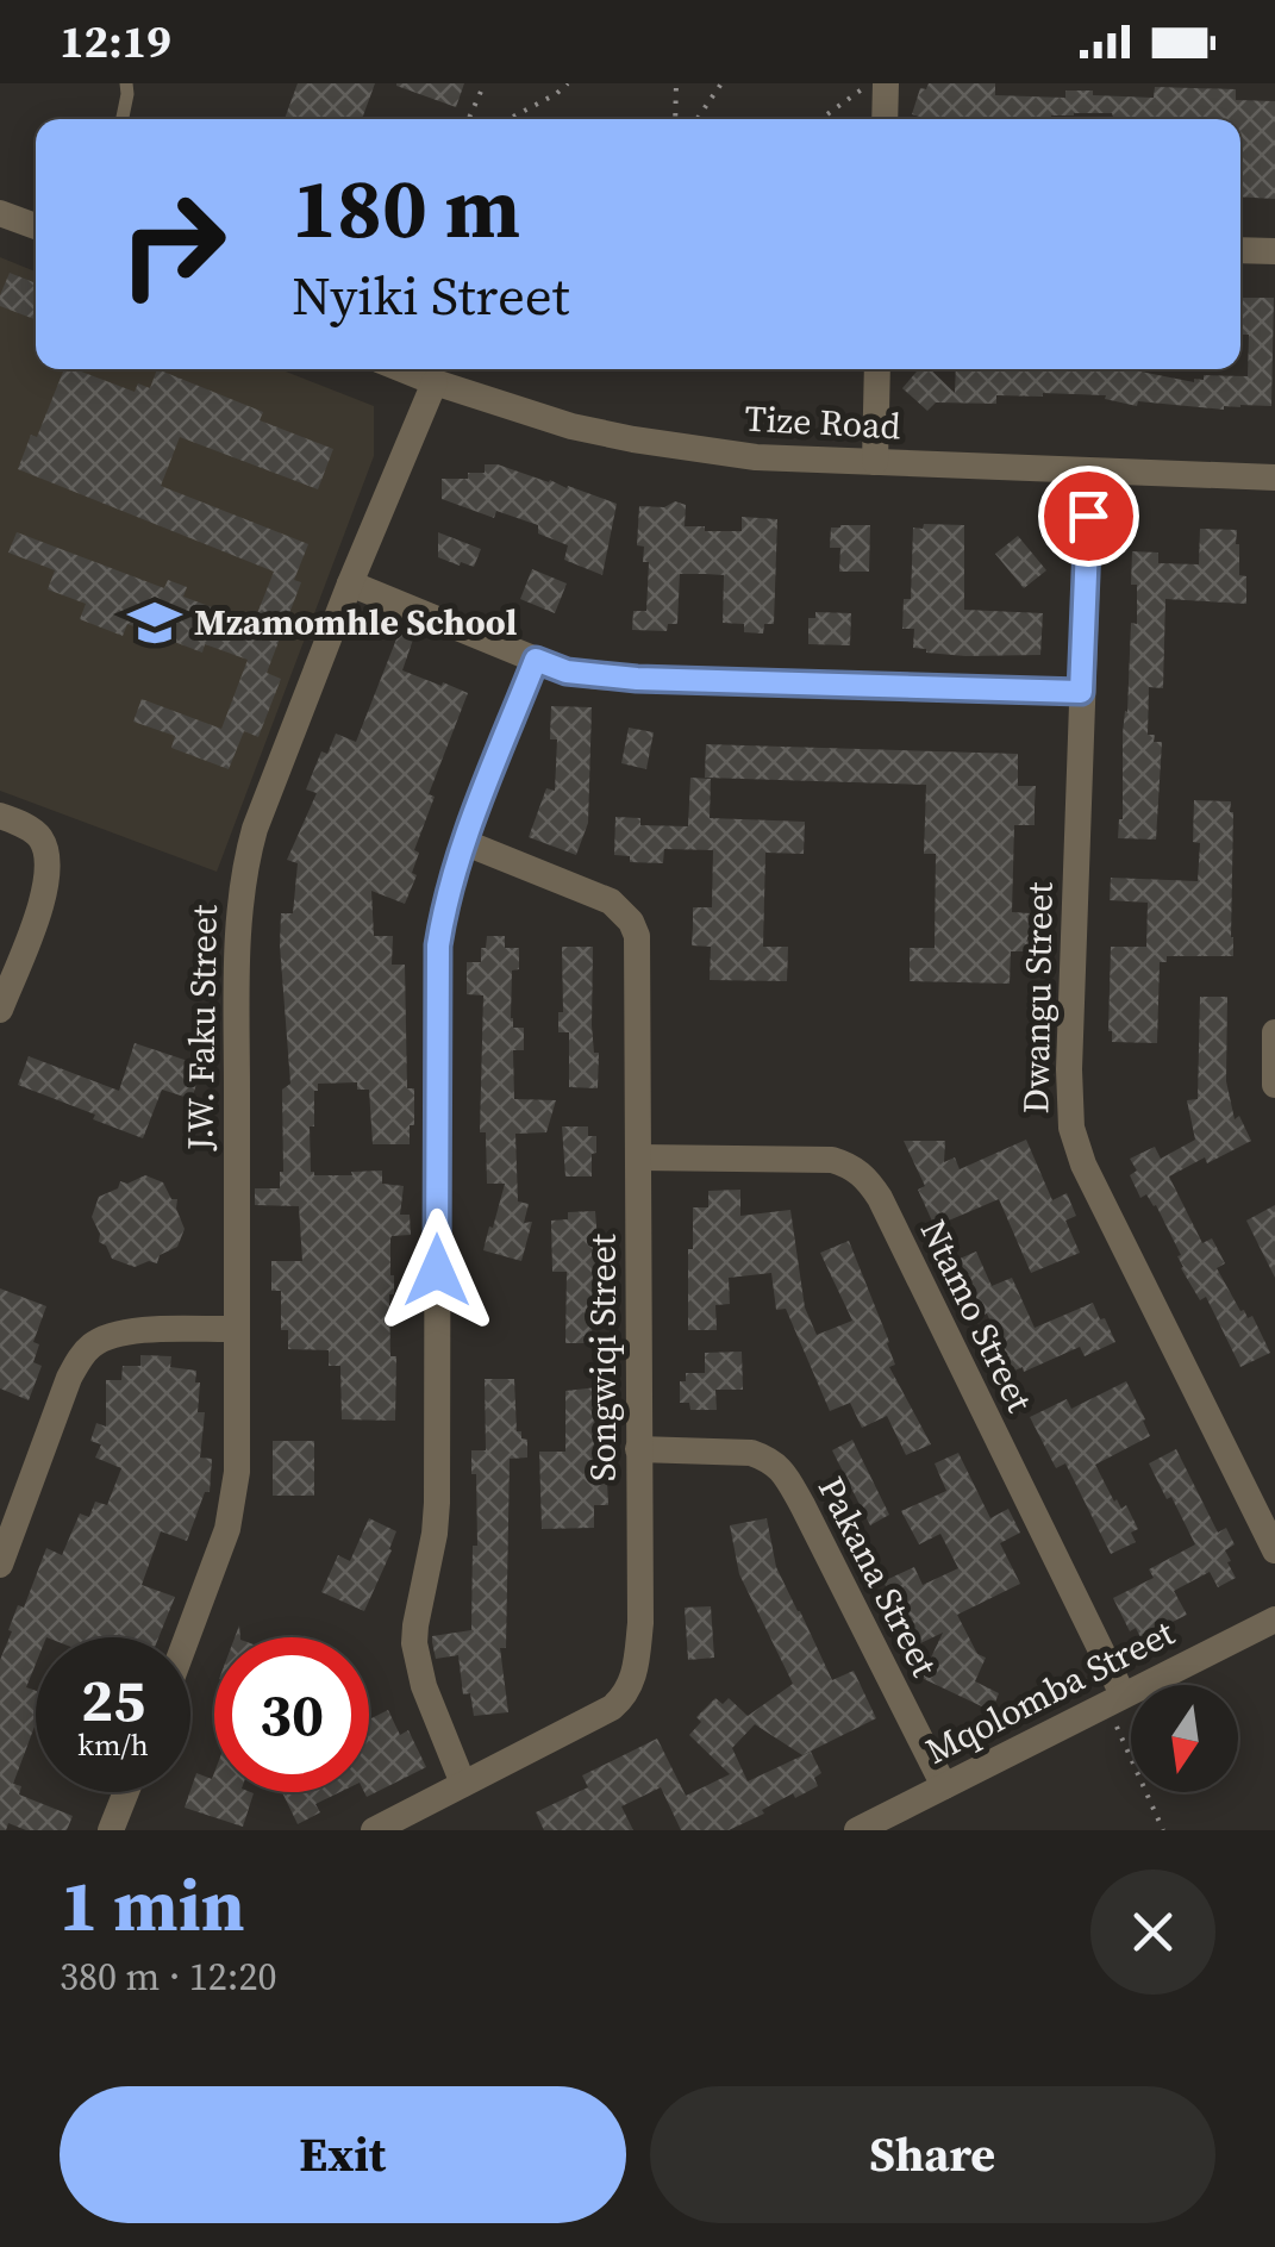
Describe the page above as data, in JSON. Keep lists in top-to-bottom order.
{
  "streets": {
    "street": [
      "Tize Road",
      "Dwangu Street",
      "J.W. Faku Street",
      "Ntamo Street",
      "Songwiqi Street",
      "Pakana Street",
      "Mqolomba Street"
    ]
  },
  "crossings": [
    ["Tize Road", "Dwangu Street"],
    ["Tize Road", "J.W. Faku Street"],
    ["Ntamo Street", "Songwiqi Street"],
    ["Ntamo Street", "Mqolomba Street"],
    ["Songwiqi Street", "Pakana Street"],
    ["Pakana Street", "Mqolomba Street"]
  ],
  "places": {
    "school or university": ["Mzamomhle School"]
  },
  "north": "bottom",
  "page": {
    "status": "12:19",
    "turn": ["180 m", "Nyiki Street"],
    "speed": "25 km/h",
    "limit": "30",
    "heading": ["1 min", "380 m · 12:20"],
    "buttons": ["Exit", "Share"]
  }
}
